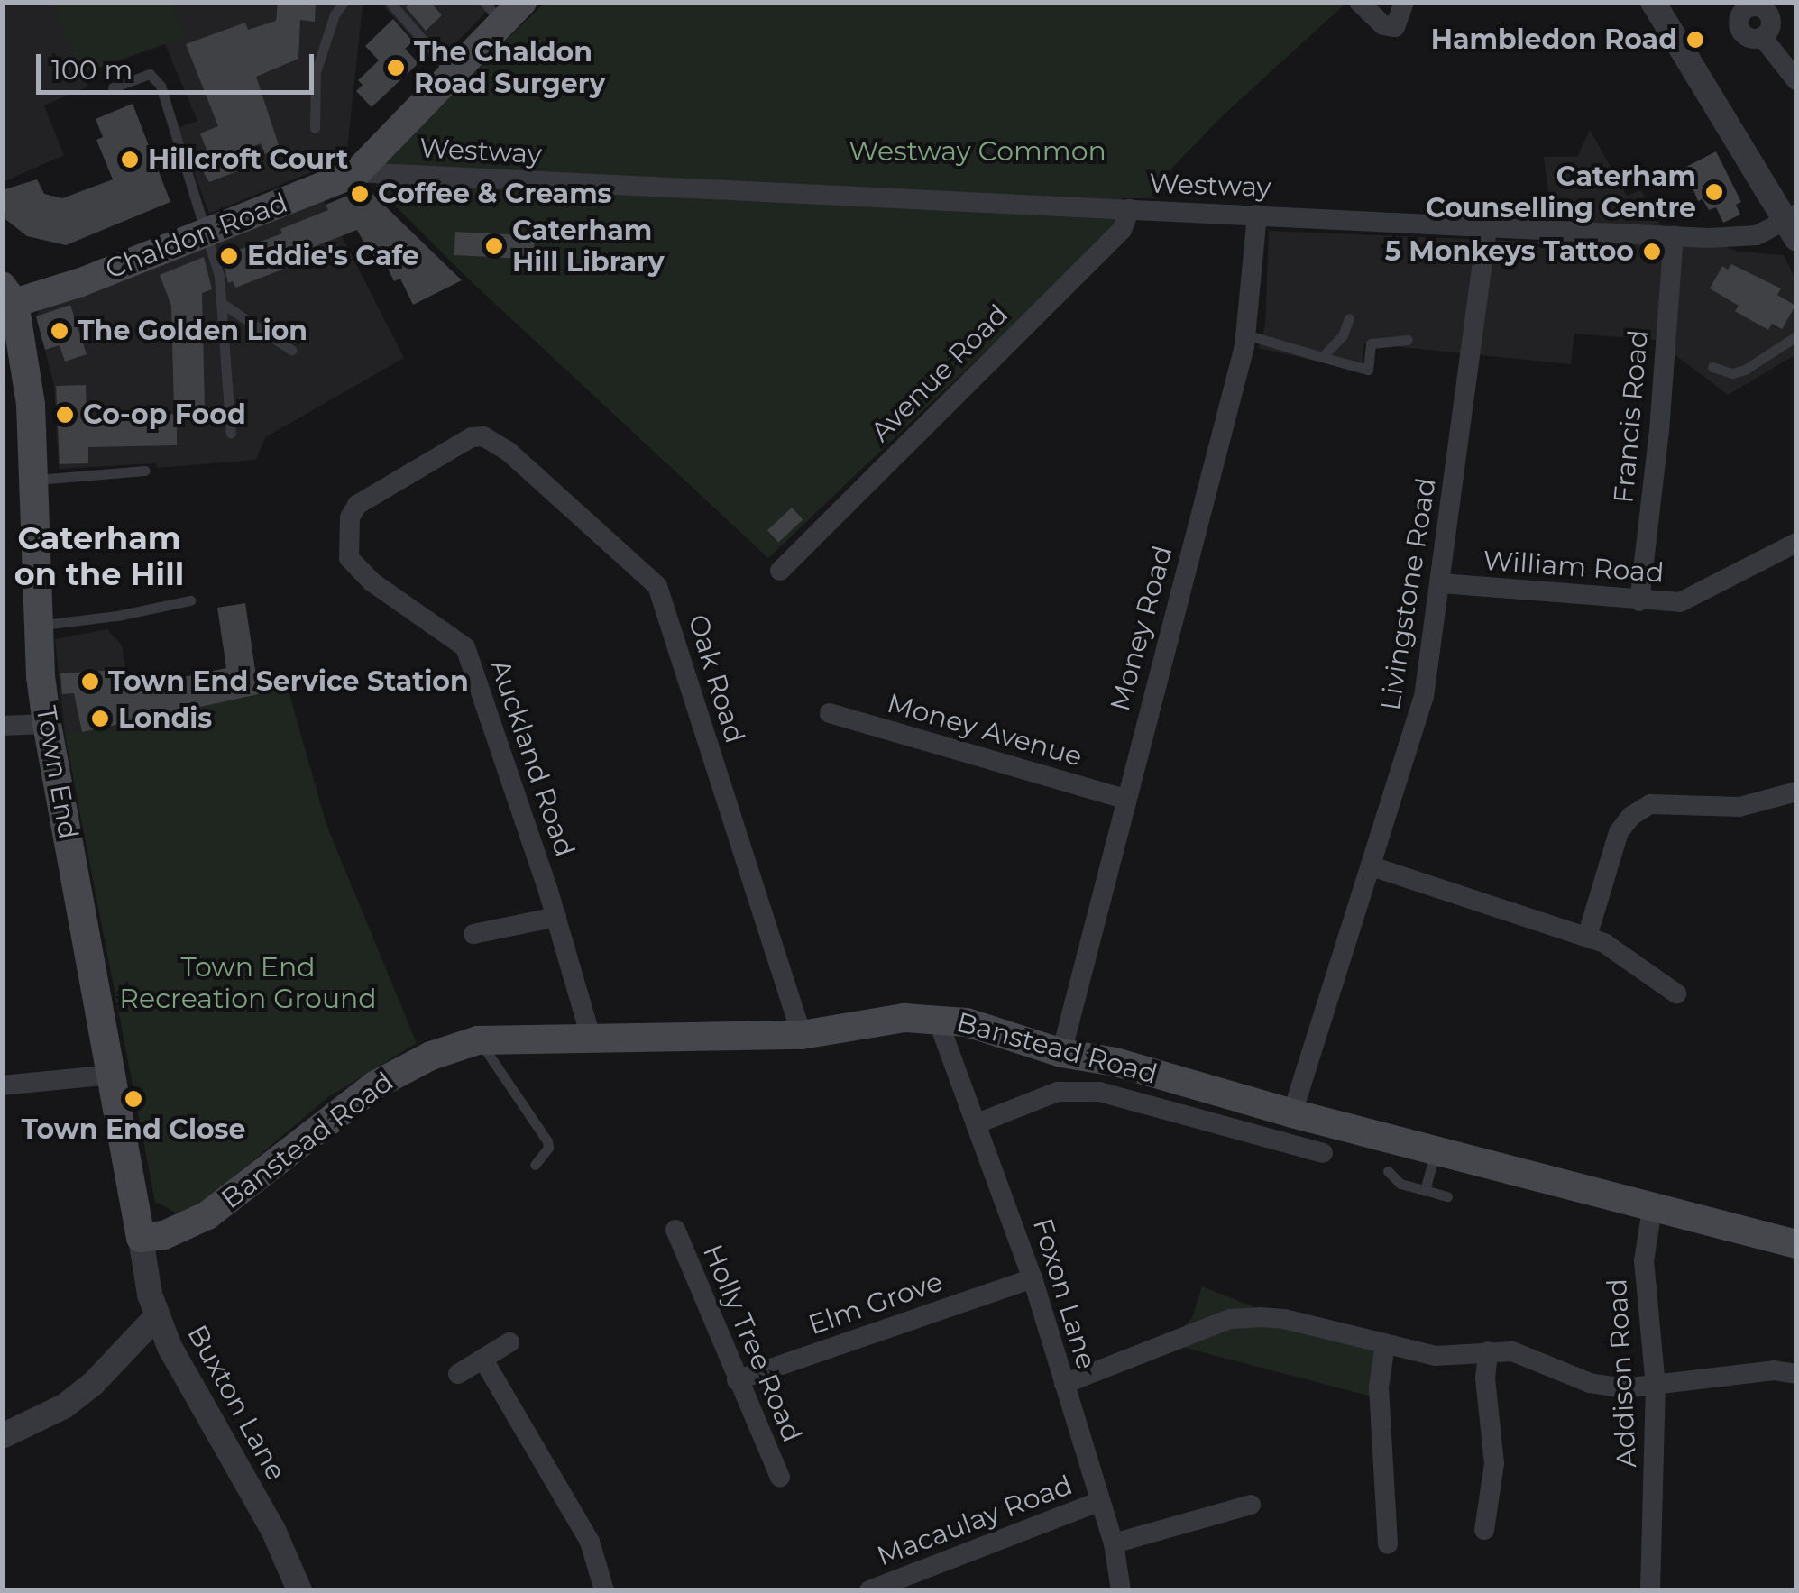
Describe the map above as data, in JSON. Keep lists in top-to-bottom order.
{
  "streets": {
    "main road": ["Chaldon Road", "Town End", "Banstead Road"],
    "street": [
      "Westway",
      "Avenue Road",
      "Francis Road",
      "William Road",
      "Livingstone Road",
      "Money Road",
      "Oak Road",
      "Money Avenue",
      "Auckland Road",
      "Foxon Lane",
      "Elm Grove",
      "Holly Tree Road",
      "Addison Road",
      "Buxton Lane",
      "Macaulay Road"
    ]
  },
  "crossings": [
    ["Westway", "Chaldon Road"],
    ["Westway", "Avenue Road"],
    ["Westway", "Francis Road"],
    ["Westway", "Livingstone Road"],
    ["Westway", "Money Road"],
    ["Chaldon Road", "Town End"],
    ["Francis Road", "William Road"],
    ["William Road", "Livingstone Road"],
    ["Livingstone Road", "Banstead Road"],
    ["Money Road", "Money Avenue"],
    ["Money Road", "Banstead Road"],
    ["Oak Road", "Auckland Road"],
    ["Oak Road", "Banstead Road"],
    ["Auckland Road", "Banstead Road"],
    ["Town End", "Banstead Road"],
    ["Town End", "Buxton Lane"],
    ["Banstead Road", "Foxon Lane"],
    ["Banstead Road", "Addison Road"],
    ["Banstead Road", "Buxton Lane"],
    ["Foxon Lane", "Elm Grove"],
    ["Foxon Lane", "Macaulay Road"],
    ["Elm Grove", "Holly Tree Road"]
  ],
  "districts": ["Caterham on the Hill"],
  "parks": ["Westway Common", "Town End Recreation Ground"],
  "places": [
    "Hambledon Road",
    "The Chaldon Road Surgery",
    "Hillcroft Court",
    "Caterham Counselling Centre",
    "Coffee & Creams",
    "Caterham Hill Library",
    "5 Monkeys Tattoo",
    "Eddie's Cafe",
    "The Golden Lion",
    "Co-op Food",
    "Town End Service Station",
    "Londis",
    "Town End Close"
  ],
  "scale_bar": "100 m"
}
